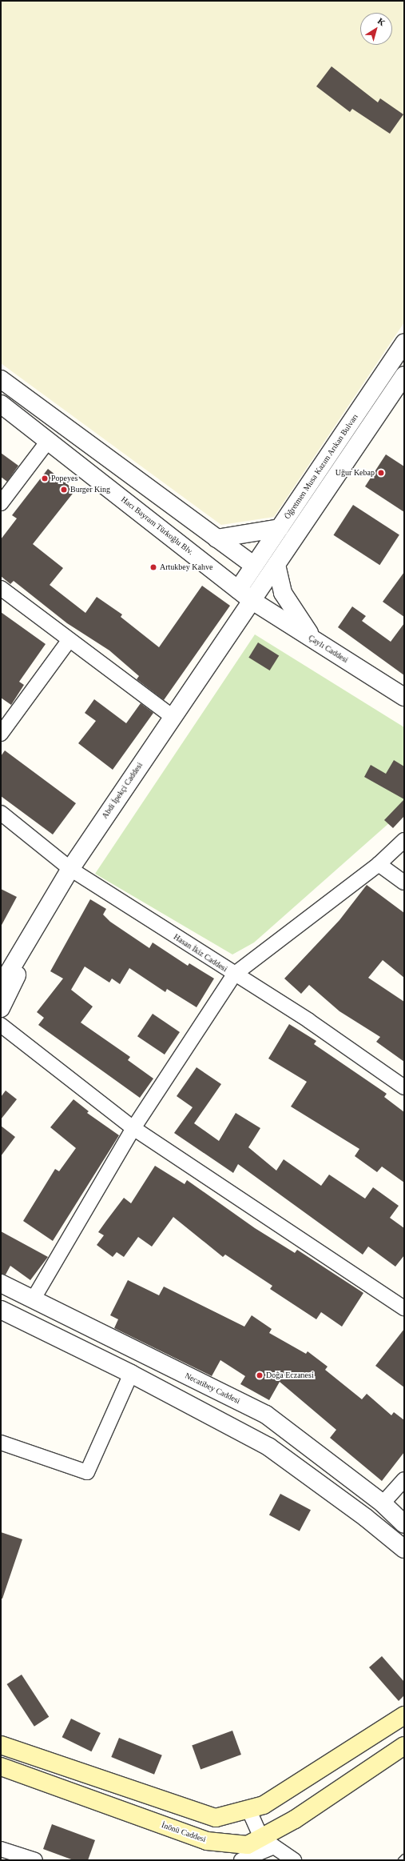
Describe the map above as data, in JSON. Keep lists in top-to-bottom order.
{
  "streets": {
    "main road": ["İnönü Caddesi"],
    "street": [
      "Öğretmen Musa Kazım Arıkan Bulvarı",
      "Hacı Bayram Türkoğlu Blv.",
      "Çaylı Caddesi",
      "Abdi İpekçi Caddesi",
      "Hasan İkiz Caddesi",
      "Necatibey Caddesi"
    ]
  },
  "crossings": [
    ["Öğretmen Musa Kazım Arıkan Bulvarı", "Hacı Bayram Türkoğlu Blv."],
    ["Öğretmen Musa Kazım Arıkan Bulvarı", "Çaylı Caddesi"],
    ["Öğretmen Musa Kazım Arıkan Bulvarı", "Abdi İpekçi Caddesi"],
    ["Hacı Bayram Türkoğlu Blv.", "Çaylı Caddesi"],
    ["Hacı Bayram Türkoğlu Blv.", "Abdi İpekçi Caddesi"],
    ["Çaylı Caddesi", "Abdi İpekçi Caddesi"],
    ["Abdi İpekçi Caddesi", "Hasan İkiz Caddesi"]
  ],
  "places": [
    "Uğur Kebap",
    "Popeyes",
    "Burger King",
    "Artukbey Kahve",
    "Doğa Eczanesi"
  ],
  "north": "top right"
}
